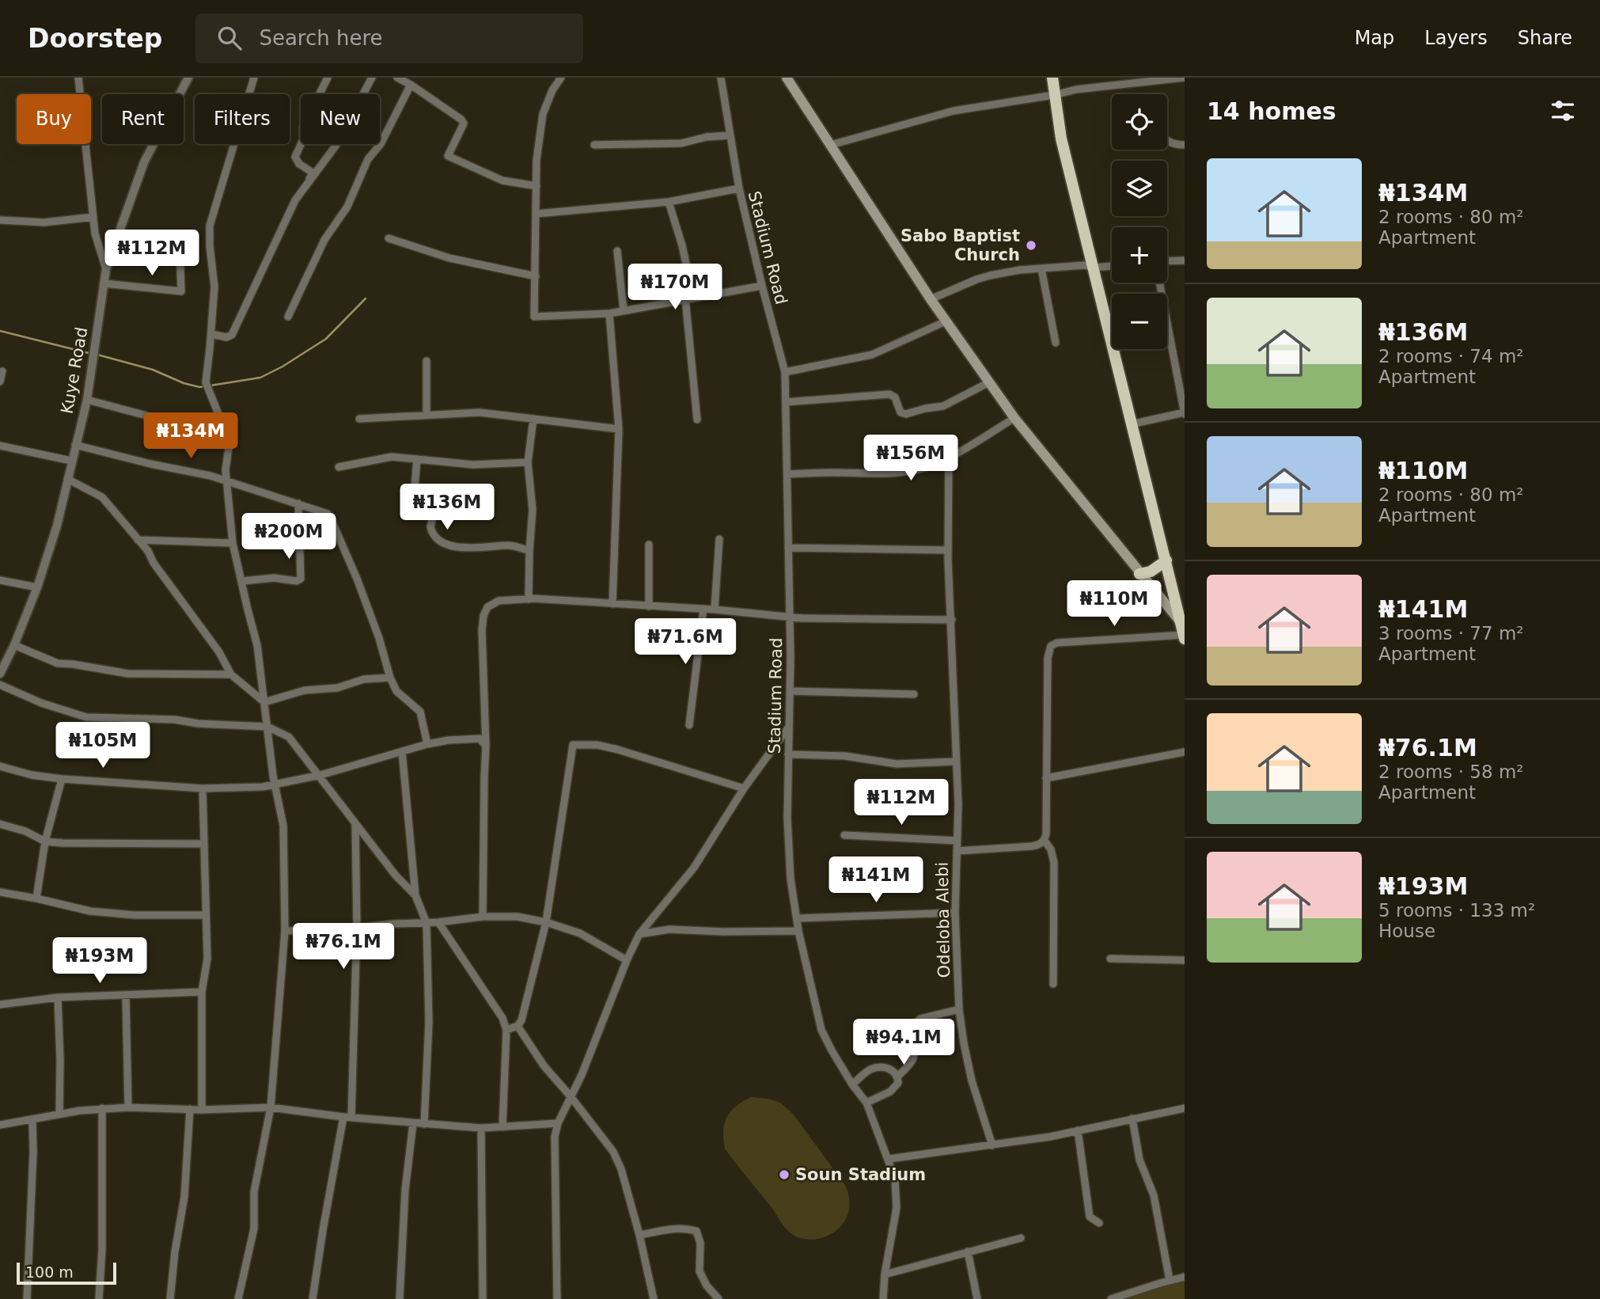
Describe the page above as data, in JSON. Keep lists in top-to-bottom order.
{
  "streets": {
    "street": ["Stadium Road", "Kuye Road", "Odeloba Alebi"]
  },
  "places": ["Sabo Baptist Church", "Soun Stadium"],
  "scale_bar": "100 m",
  "page": {
    "header": "Doorstep",
    "search": "Search here",
    "nav": ["Map", "Layers", "Share"],
    "heading": "14 homes",
    "map_buttons": ["+", "−"],
    "chip": [
      "Buy",
      "Rent",
      "Filters",
      "New"
    ],
    "list": [
      {
        "name": "₦134M",
        "note": "2 rooms · 80 m² · Apartment"
      },
      {
        "name": "₦136M",
        "note": "2 rooms · 74 m² · Apartment"
      },
      {
        "name": "₦110M",
        "note": "2 rooms · 80 m² · Apartment"
      },
      {
        "name": "₦141M",
        "note": "3 rooms · 77 m² · Apartment"
      },
      {
        "name": "₦76.1M",
        "note": "2 rooms · 58 m² · Apartment"
      },
      {
        "name": "₦193M",
        "note": "5 rooms · 133 m² · House"
      }
    ],
    "price": [
      "₦112M",
      "₦170M",
      "₦134M",
      "₦156M",
      "₦136M",
      "₦200M",
      "₦110M",
      "₦71.6M",
      "₦105M",
      "₦112M",
      "₦141M",
      "₦76.1M",
      "₦193M",
      "₦94.1M"
    ],
    "scale": "100 m"
  }
}
